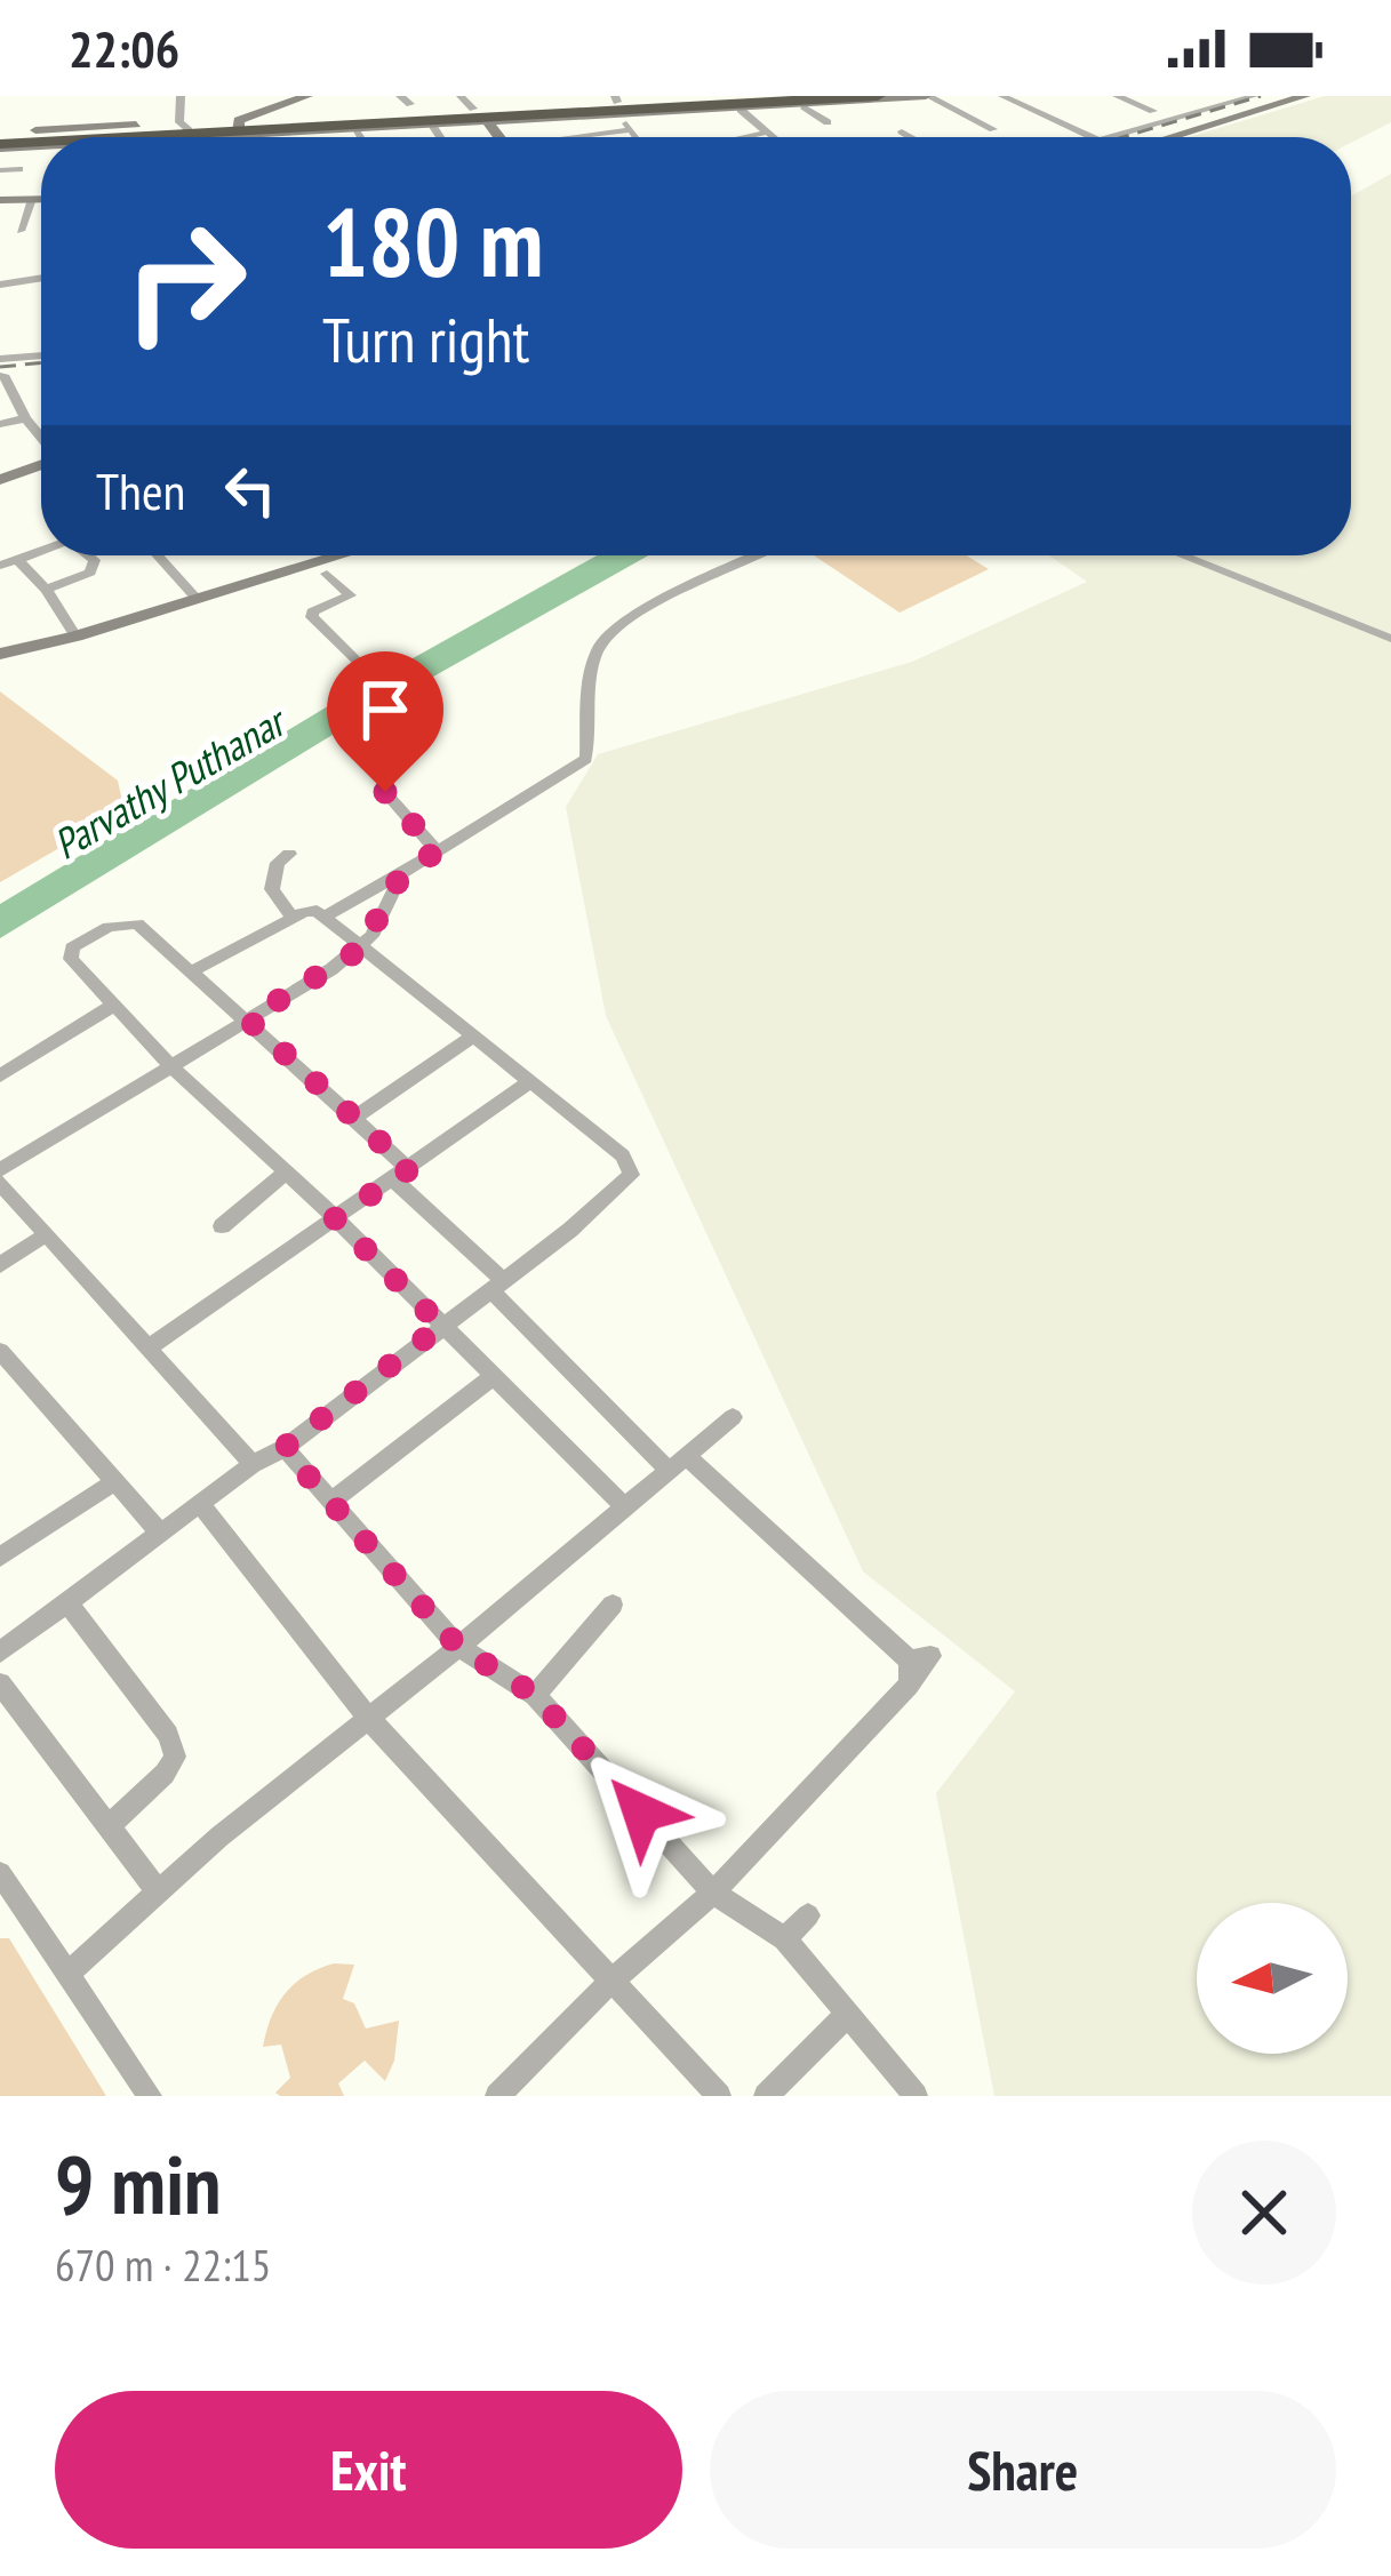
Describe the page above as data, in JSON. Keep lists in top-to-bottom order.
{
  "water": ["Parvathy Puthanar"],
  "north": "left",
  "page": {
    "status": "22:06",
    "turn": ["180 m", "Turn right"],
    "then": "Then",
    "heading": ["9 min", "670 m · 22:15"],
    "buttons": ["Exit", "Share"]
  }
}
